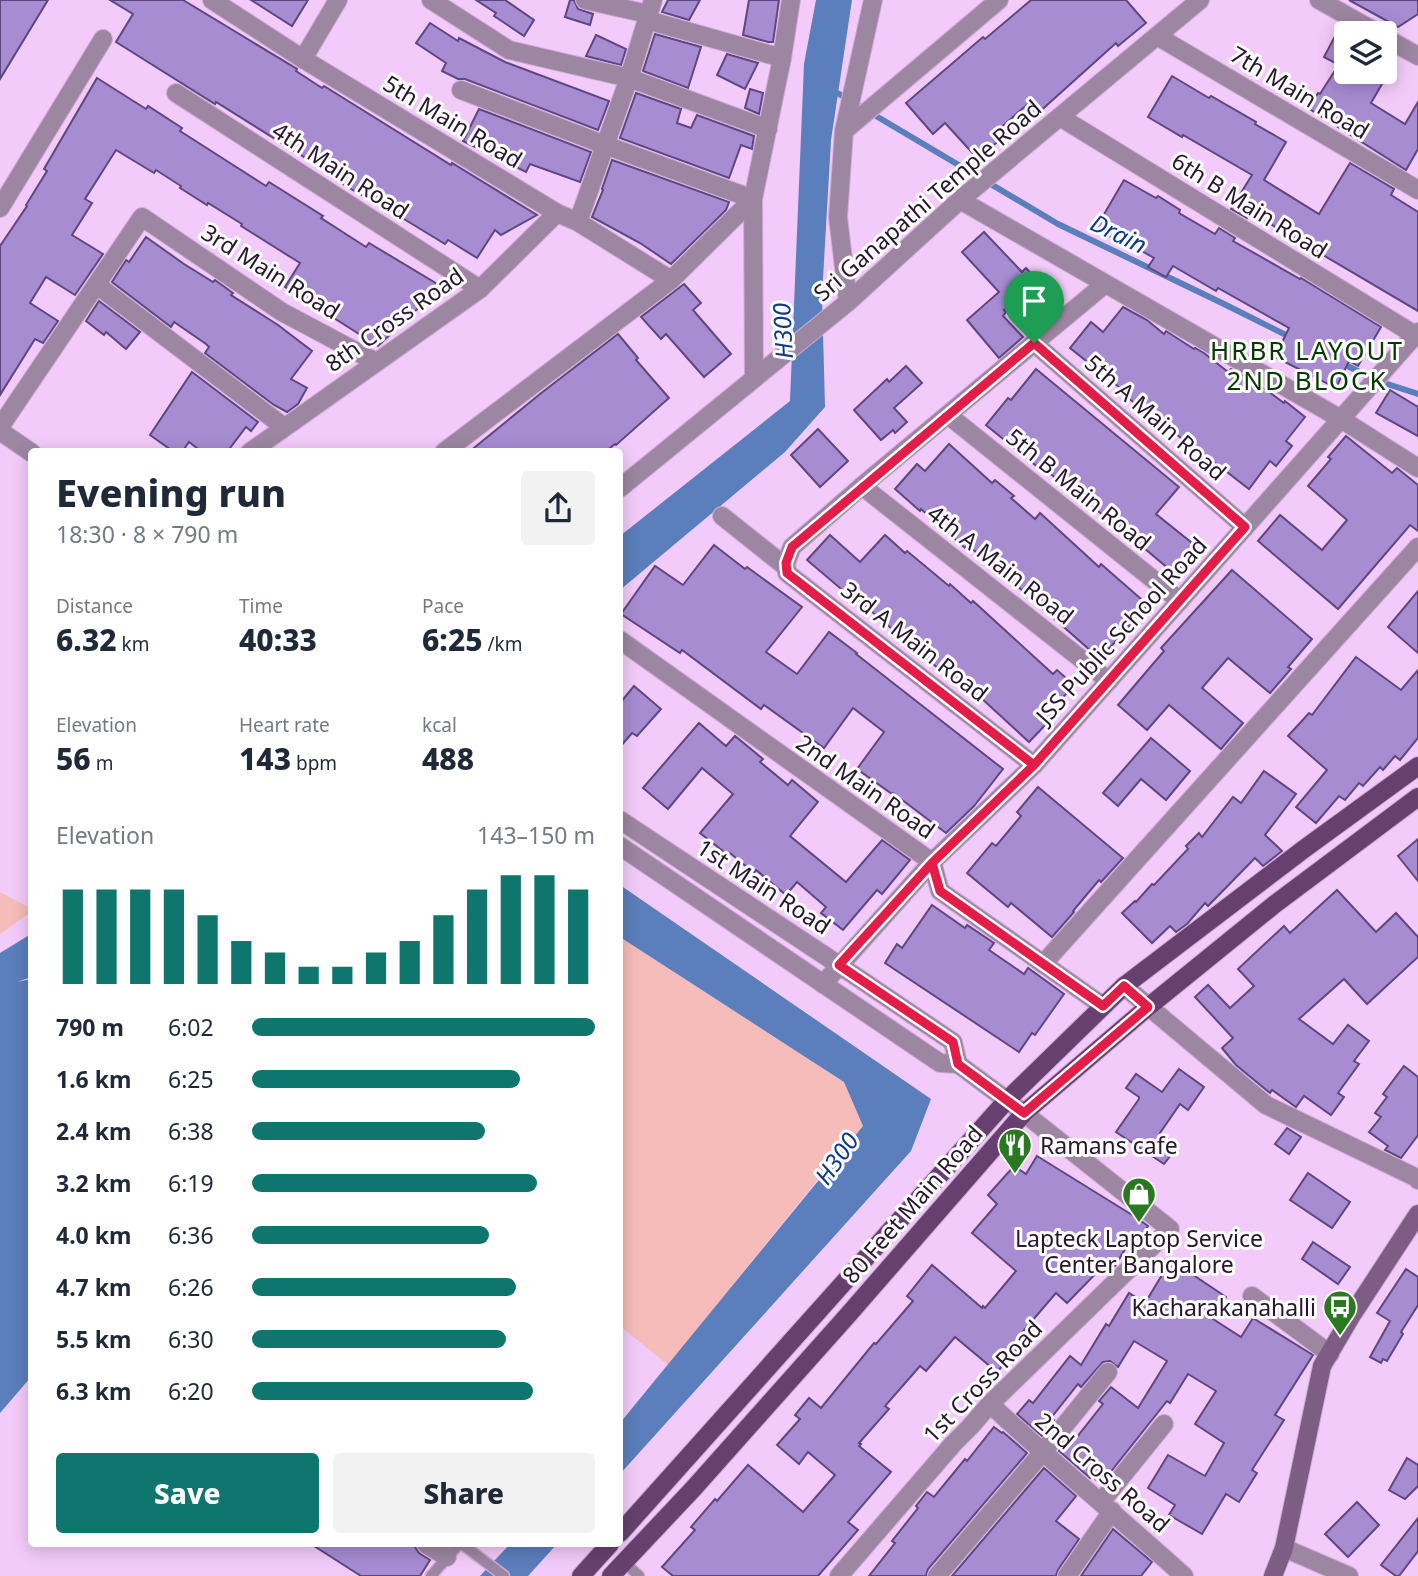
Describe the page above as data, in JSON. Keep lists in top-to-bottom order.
{
  "streets": {
    "main road": ["80 Feet Main Road"],
    "street": [
      "7th Main Road",
      "5th Main Road",
      "4th Main Road",
      "Sri Ganapathi Temple Road",
      "6th B Main Road",
      "3rd Main Road",
      "8th Cross Road",
      "5th A Main Road",
      "5th B Main Road",
      "4th A Main Road",
      "JSS Public School Road",
      "3rd A Main Road",
      "2nd Main Road",
      "1st Main Road",
      "1st Cross Road",
      "2nd Cross Road"
    ]
  },
  "crossings": [
    ["7th Main Road", "Sri Ganapathi Temple Road"],
    ["5th Main Road", "8th Cross Road"],
    ["4th Main Road", "8th Cross Road"],
    ["Sri Ganapathi Temple Road", "6th B Main Road"],
    ["6th B Main Road", "JSS Public School Road"],
    ["3rd Main Road", "8th Cross Road"],
    ["5th A Main Road", "JSS Public School Road"],
    ["5th B Main Road", "JSS Public School Road"],
    ["4th A Main Road", "JSS Public School Road"],
    ["JSS Public School Road", "3rd A Main Road"],
    ["JSS Public School Road", "2nd Main Road"],
    ["JSS Public School Road", "1st Main Road"],
    ["2nd Main Road", "80 Feet Main Road"],
    ["1st Main Road", "80 Feet Main Road"],
    ["1st Main Road", "1st Cross Road"],
    ["1st Cross Road", "2nd Cross Road"]
  ],
  "districts": ["HRBR LAYOUT 2ND BLOCK"],
  "water": ["Drain", "H300"],
  "places": {
    "restaurant": ["Ramans cafe"],
    "shop": ["Lapteck Laptop Service Center Bangalore"],
    "bus stop": ["Kacharakanahalli"]
  },
  "page": {
    "heading": ["Evening run", "18:30 · 8 × 790 m"],
    "stats": [
      ["Distance", "6.32 km"],
      ["Time", "40:33"],
      ["Pace", "6:25 /km"],
      ["Elevation", "56 m"],
      ["Heart rate", "143 bpm"],
      ["kcal", "488"]
    ],
    "chart": ["Elevation", "143–150 m"],
    "list": [
      {
        "name": "790 m",
        "note": "6:02"
      },
      {
        "name": "1.6 km",
        "note": "6:25"
      },
      {
        "name": "2.4 km",
        "note": "6:38"
      },
      {
        "name": "3.2 km",
        "note": "6:19"
      },
      {
        "name": "4.0 km",
        "note": "6:36"
      },
      {
        "name": "4.7 km",
        "note": "6:26"
      },
      {
        "name": "5.5 km",
        "note": "6:30"
      },
      {
        "name": "6.3 km",
        "note": "6:20"
      }
    ],
    "buttons": ["Save", "Share"]
  }
}
